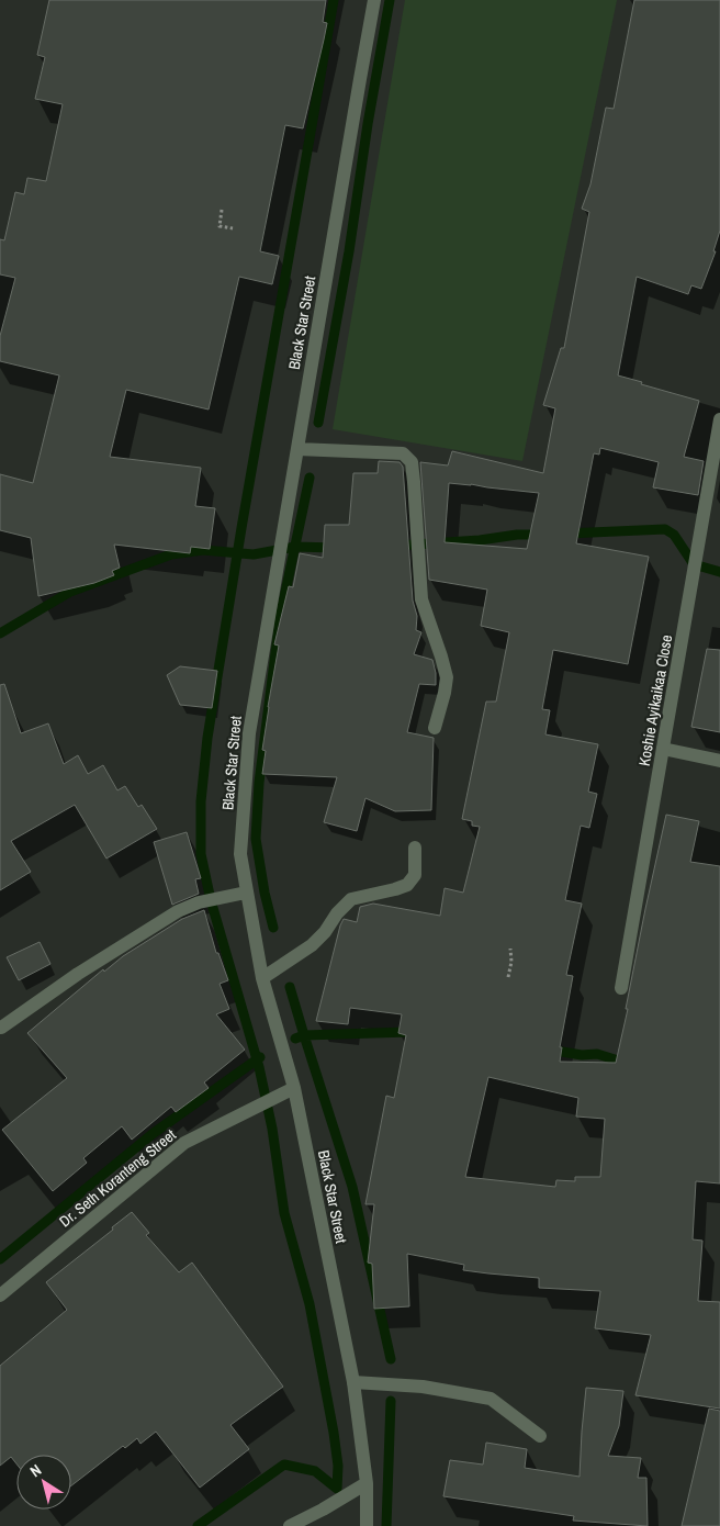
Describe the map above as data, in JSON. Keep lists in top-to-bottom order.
{
  "streets": {
    "street": ["Black Star Street", "Koshie Ayikaikaa Close", "Dr. Seth Koranteng Street"]
  },
  "crossings": [
    ["Black Star Street", "Dr. Seth Koranteng Street"]
  ],
  "north": "top left"
}
